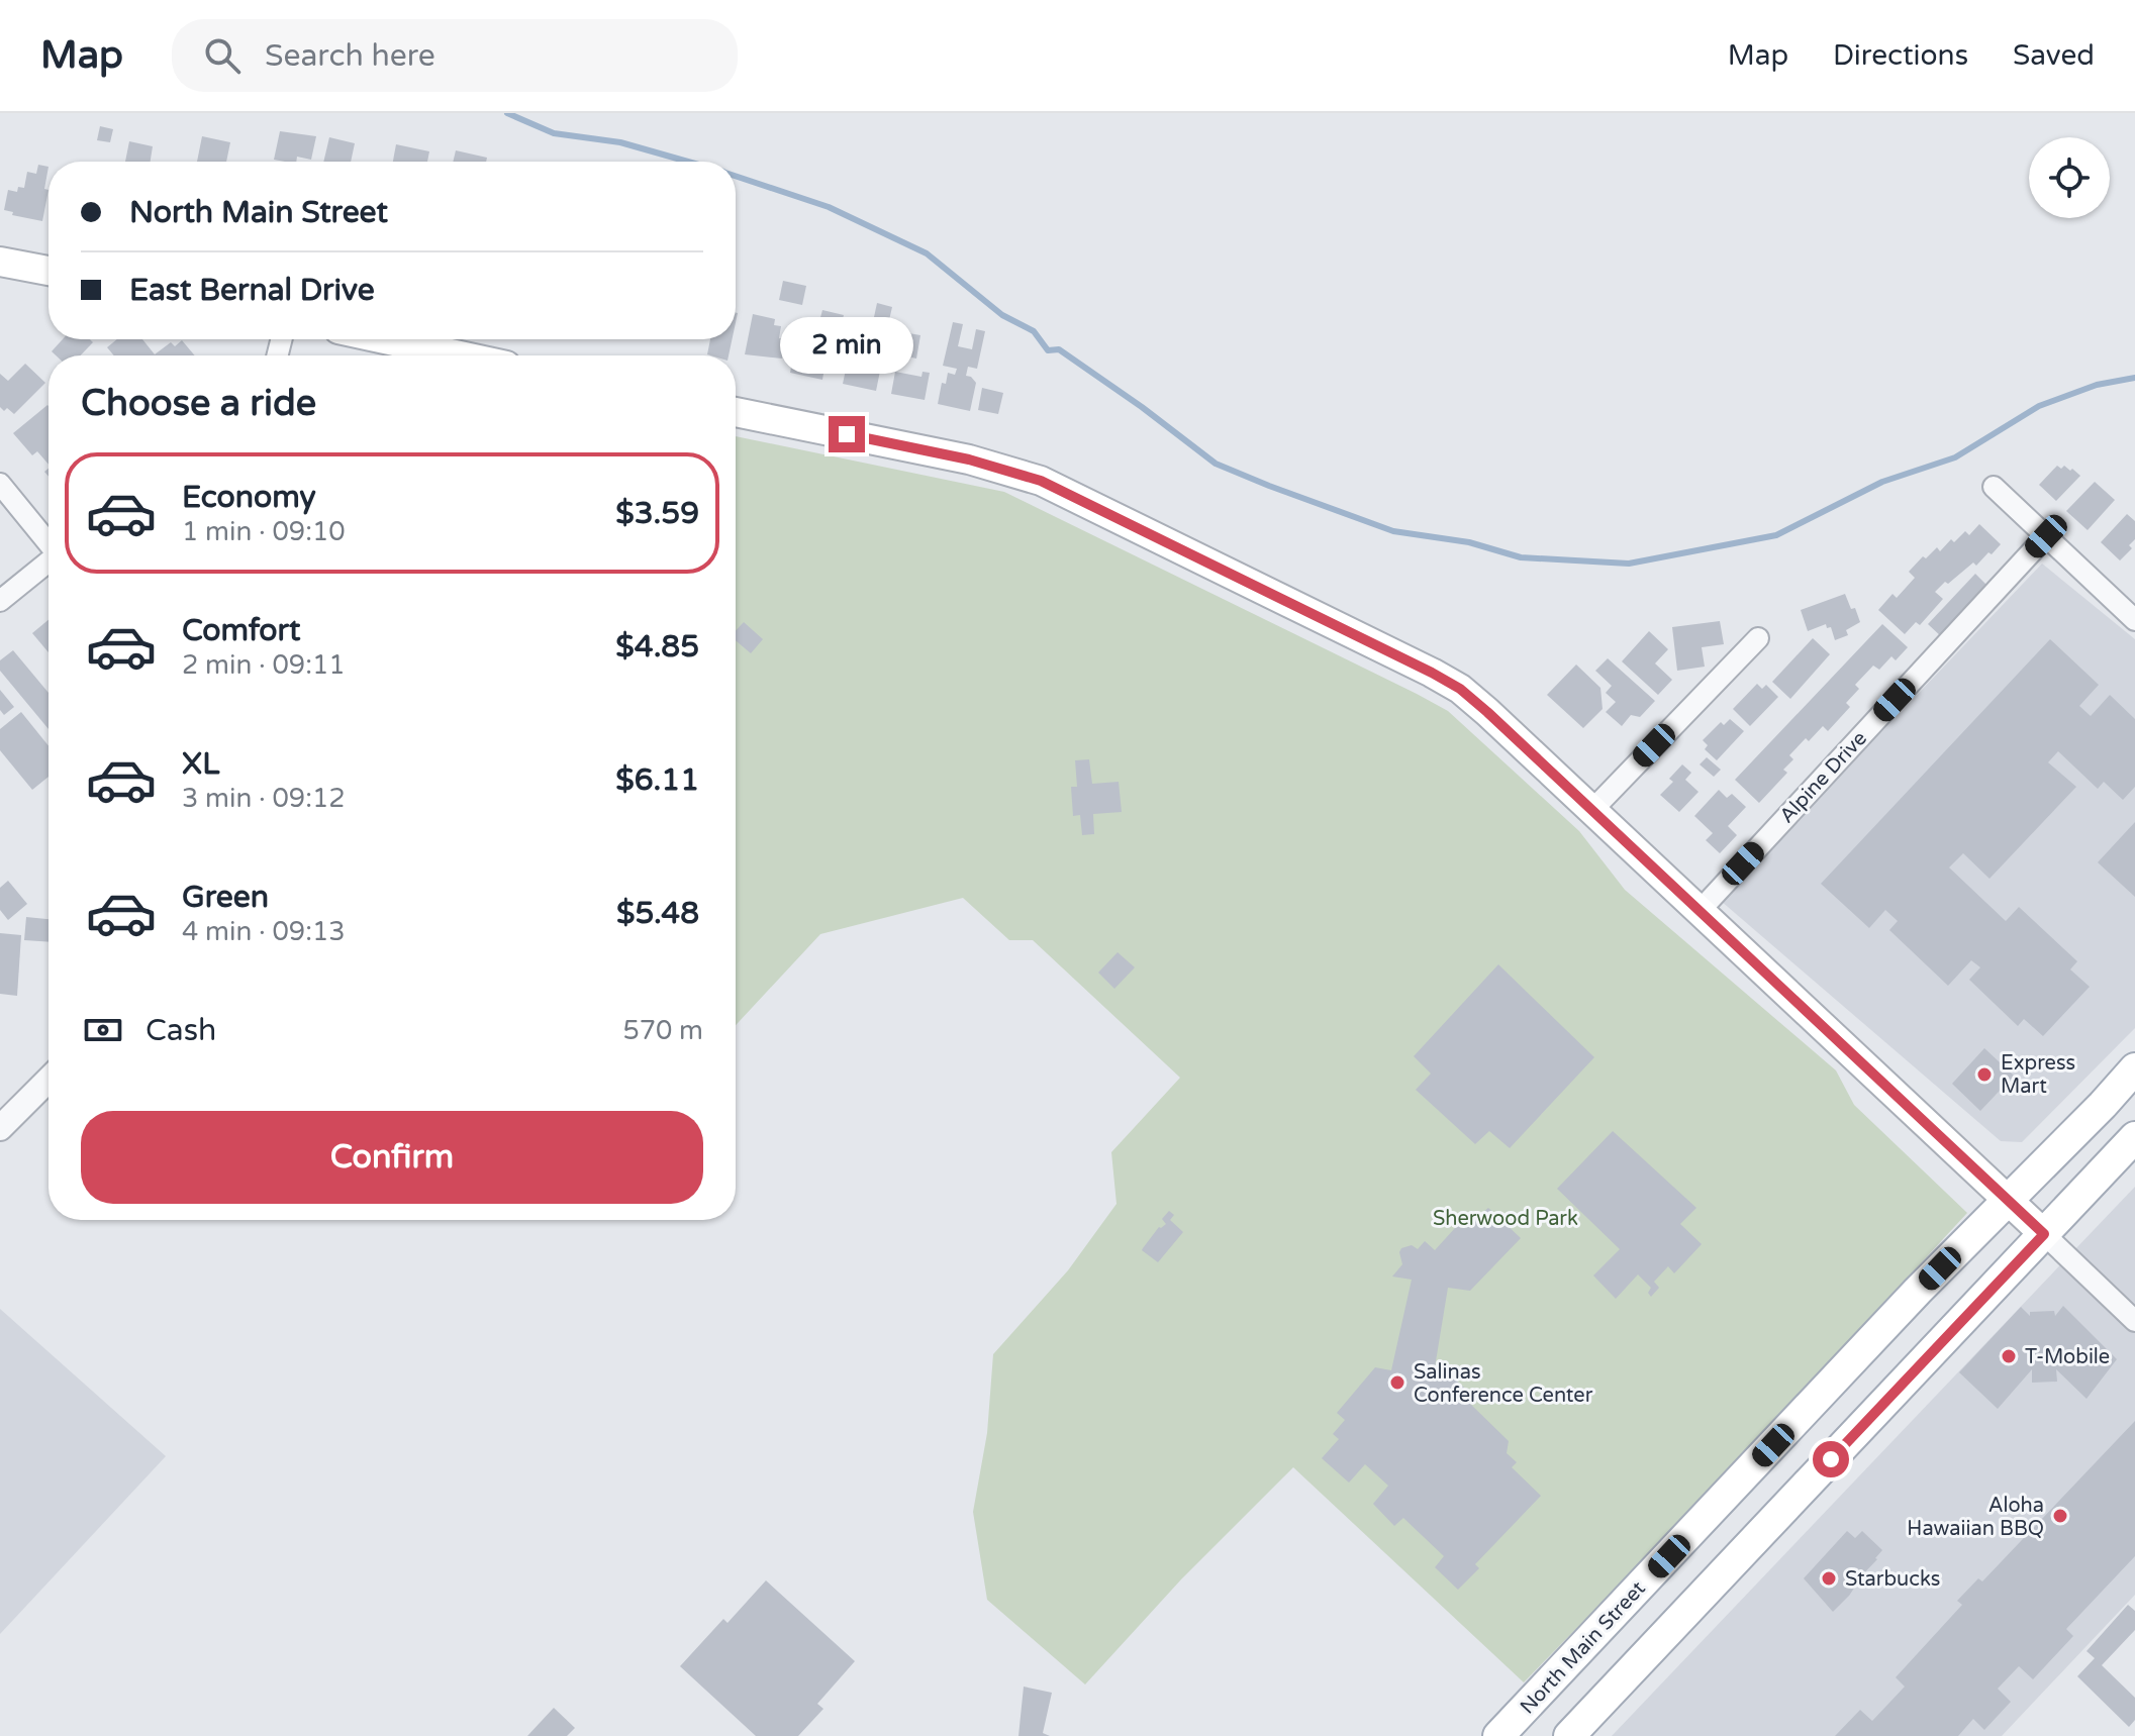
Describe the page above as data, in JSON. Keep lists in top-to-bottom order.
{
  "streets": {
    "main road": ["North Main Street"],
    "street": ["Alpine Drive"]
  },
  "parks": ["Sherwood Park"],
  "places": [
    "Express Mart",
    "T-Mobile",
    "Salinas Conference Center",
    "Aloha Hawaiian BBQ",
    "Starbucks"
  ],
  "page": {
    "header": "Map",
    "search": "Search here",
    "nav": ["Map", "Directions", "Saved"],
    "banner": ["North Main Street", "East Bernal Drive"],
    "bubble": "2 min",
    "heading": "Choose a ride",
    "list": [
      {
        "name": "Economy",
        "note": "1 min · 09:10",
        "value": "$3.59"
      },
      {
        "name": "Comfort",
        "note": "2 min · 09:11",
        "value": "$4.85"
      },
      {
        "name": "XL",
        "note": "3 min · 09:12",
        "value": "$6.11"
      },
      {
        "name": "Green",
        "note": "4 min · 09:13",
        "value": "$5.48"
      }
    ],
    "pay": ["Cash", "570 m"],
    "buttons": "Confirm"
  }
}
